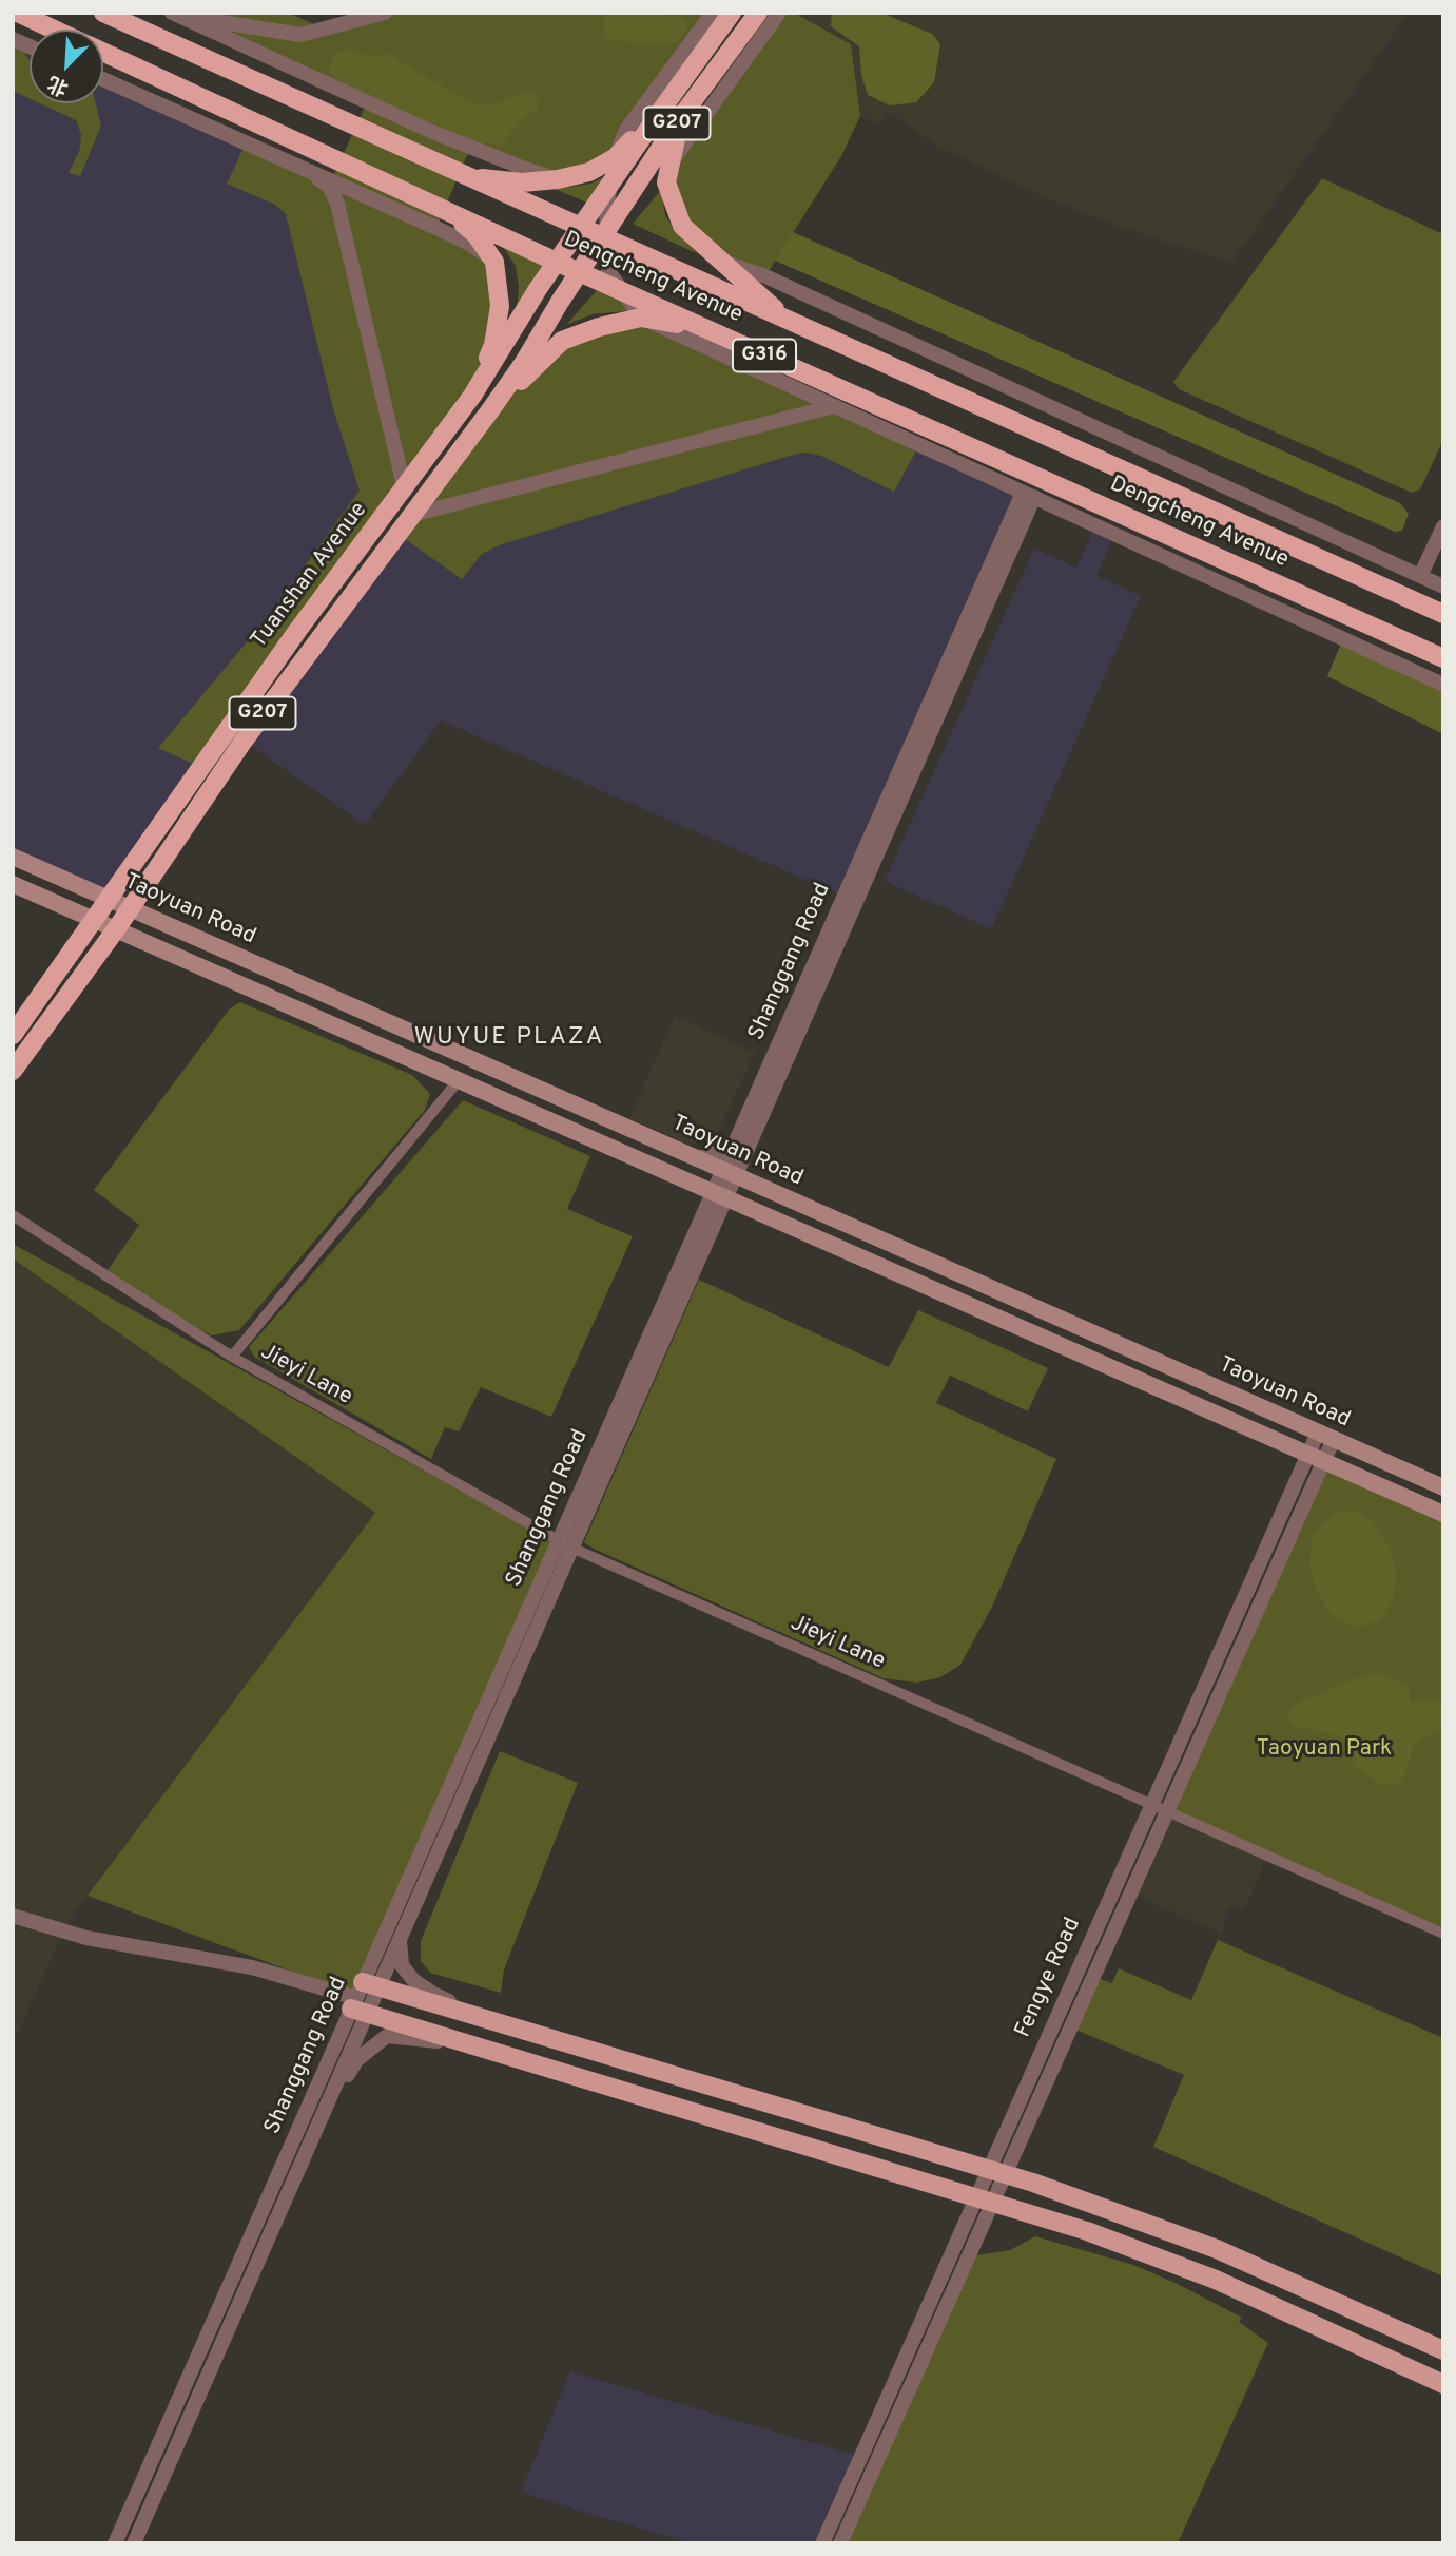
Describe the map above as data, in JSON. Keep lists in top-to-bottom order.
{
  "streets": {
    "highway": [
      "G207",
      "Dengcheng Avenue",
      "G316",
      "Tuanshan Avenue"
    ],
    "main road": ["Taoyuan Road"],
    "street": ["Shanggang Road", "Jieyi Lane", "Fengye Road"]
  },
  "crossings": [
    ["G207", "Dengcheng Avenue"],
    ["G207", "Tuanshan Avenue"],
    ["Dengcheng Avenue", "Tuanshan Avenue"],
    ["Tuanshan Avenue", "Taoyuan Road"],
    ["Taoyuan Road", "Shanggang Road"],
    ["Taoyuan Road", "Jieyi Lane"],
    ["Taoyuan Road", "Fengye Road"],
    ["Shanggang Road", "Jieyi Lane"],
    ["Jieyi Lane", "Fengye Road"]
  ],
  "districts": ["WUYUE PLAZA"],
  "parks": ["Taoyuan Park"],
  "north": "bottom left"
}
